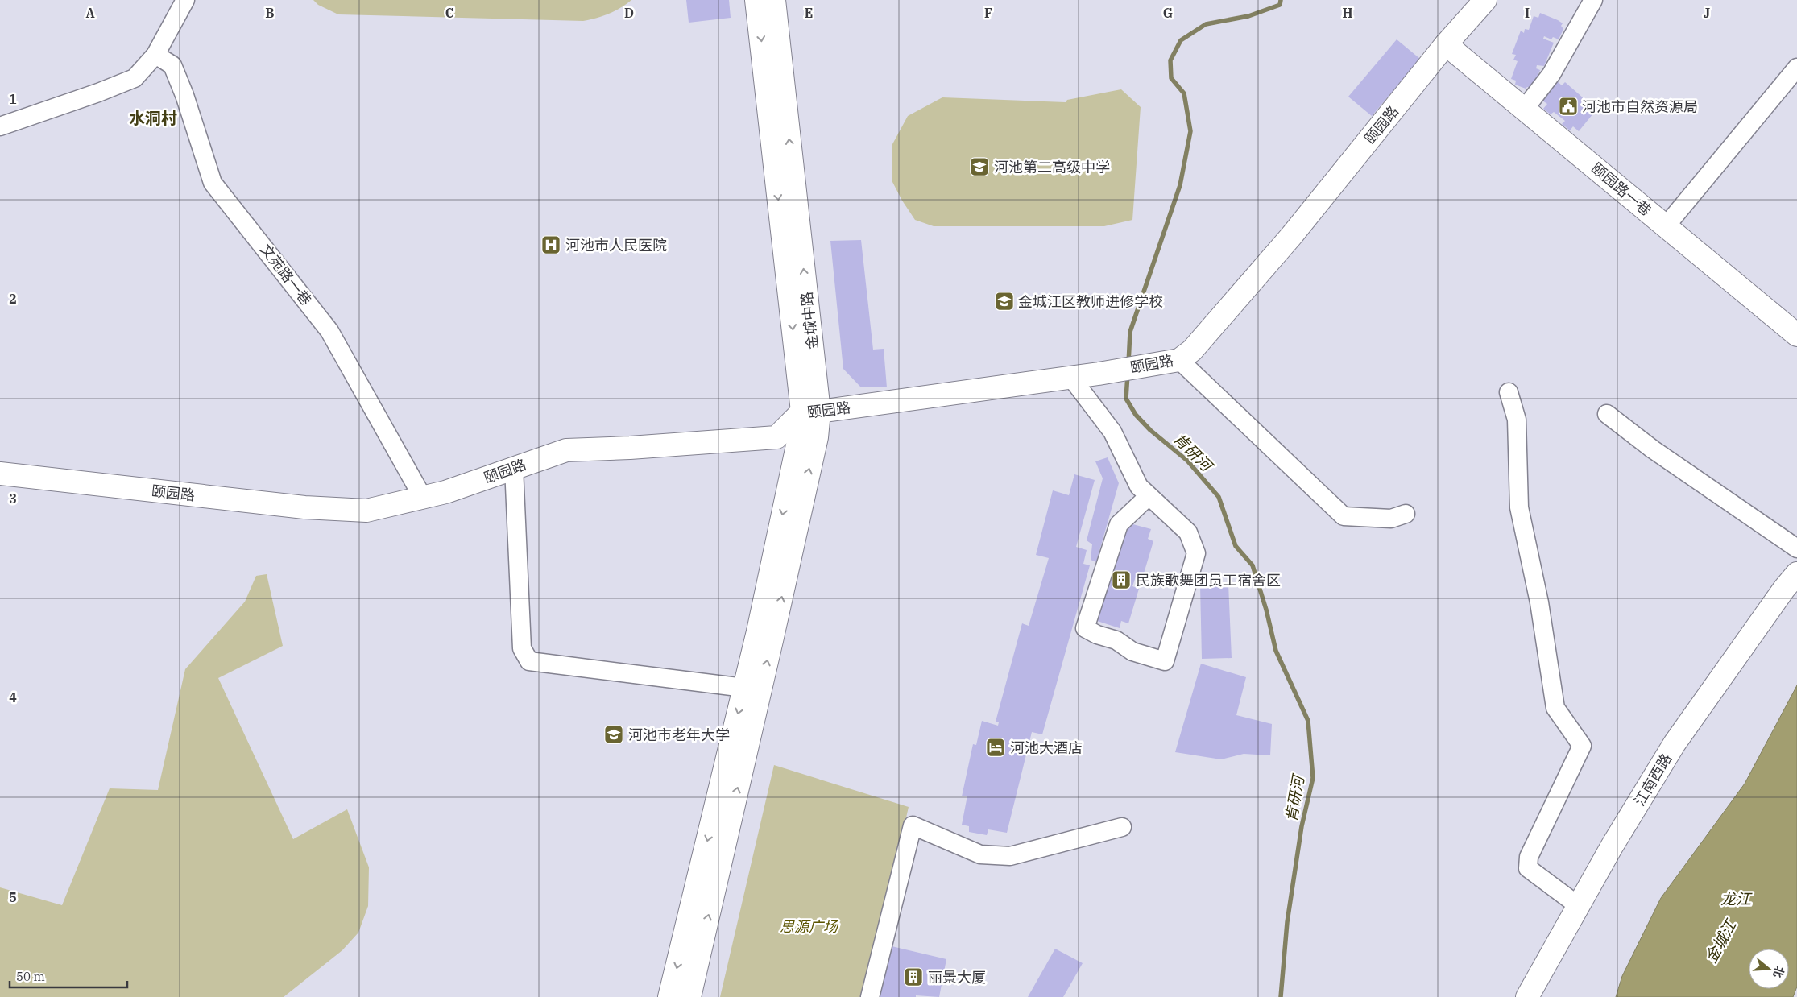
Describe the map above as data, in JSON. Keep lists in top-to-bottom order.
{
  "streets": {
    "street": [
      "颐园路",
      "颐园路一巷",
      "文苑路一巷",
      "金城中路",
      "江南西路"
    ]
  },
  "crossings": [
    ["颐园路", "颐园路一巷"],
    ["颐园路", "文苑路一巷"],
    ["颐园路", "金城中路"]
  ],
  "districts": ["水洞村"],
  "water": ["肯研河", "龙江", "金城江"],
  "parks": ["思源广场"],
  "places": {
    "public building": ["河池市自然资源局"],
    "school or university": ["河池第二高级中学", "金城江区教师进修学校", "河池市老年大学"],
    "hospital": ["河池市人民医院"],
    "building": ["民族歌舞团员工宿舍区", "丽景大厦"],
    "hotel": ["河池大酒店"]
  },
  "scale_bar": "50 m",
  "north": "right",
  "grid": {
    "columns": [
      "A",
      "B",
      "C",
      "D",
      "E",
      "F",
      "G",
      "H",
      "I",
      "J"
    ],
    "rows": [
      "1",
      "2",
      "3",
      "4",
      "5"
    ]
  }
}
